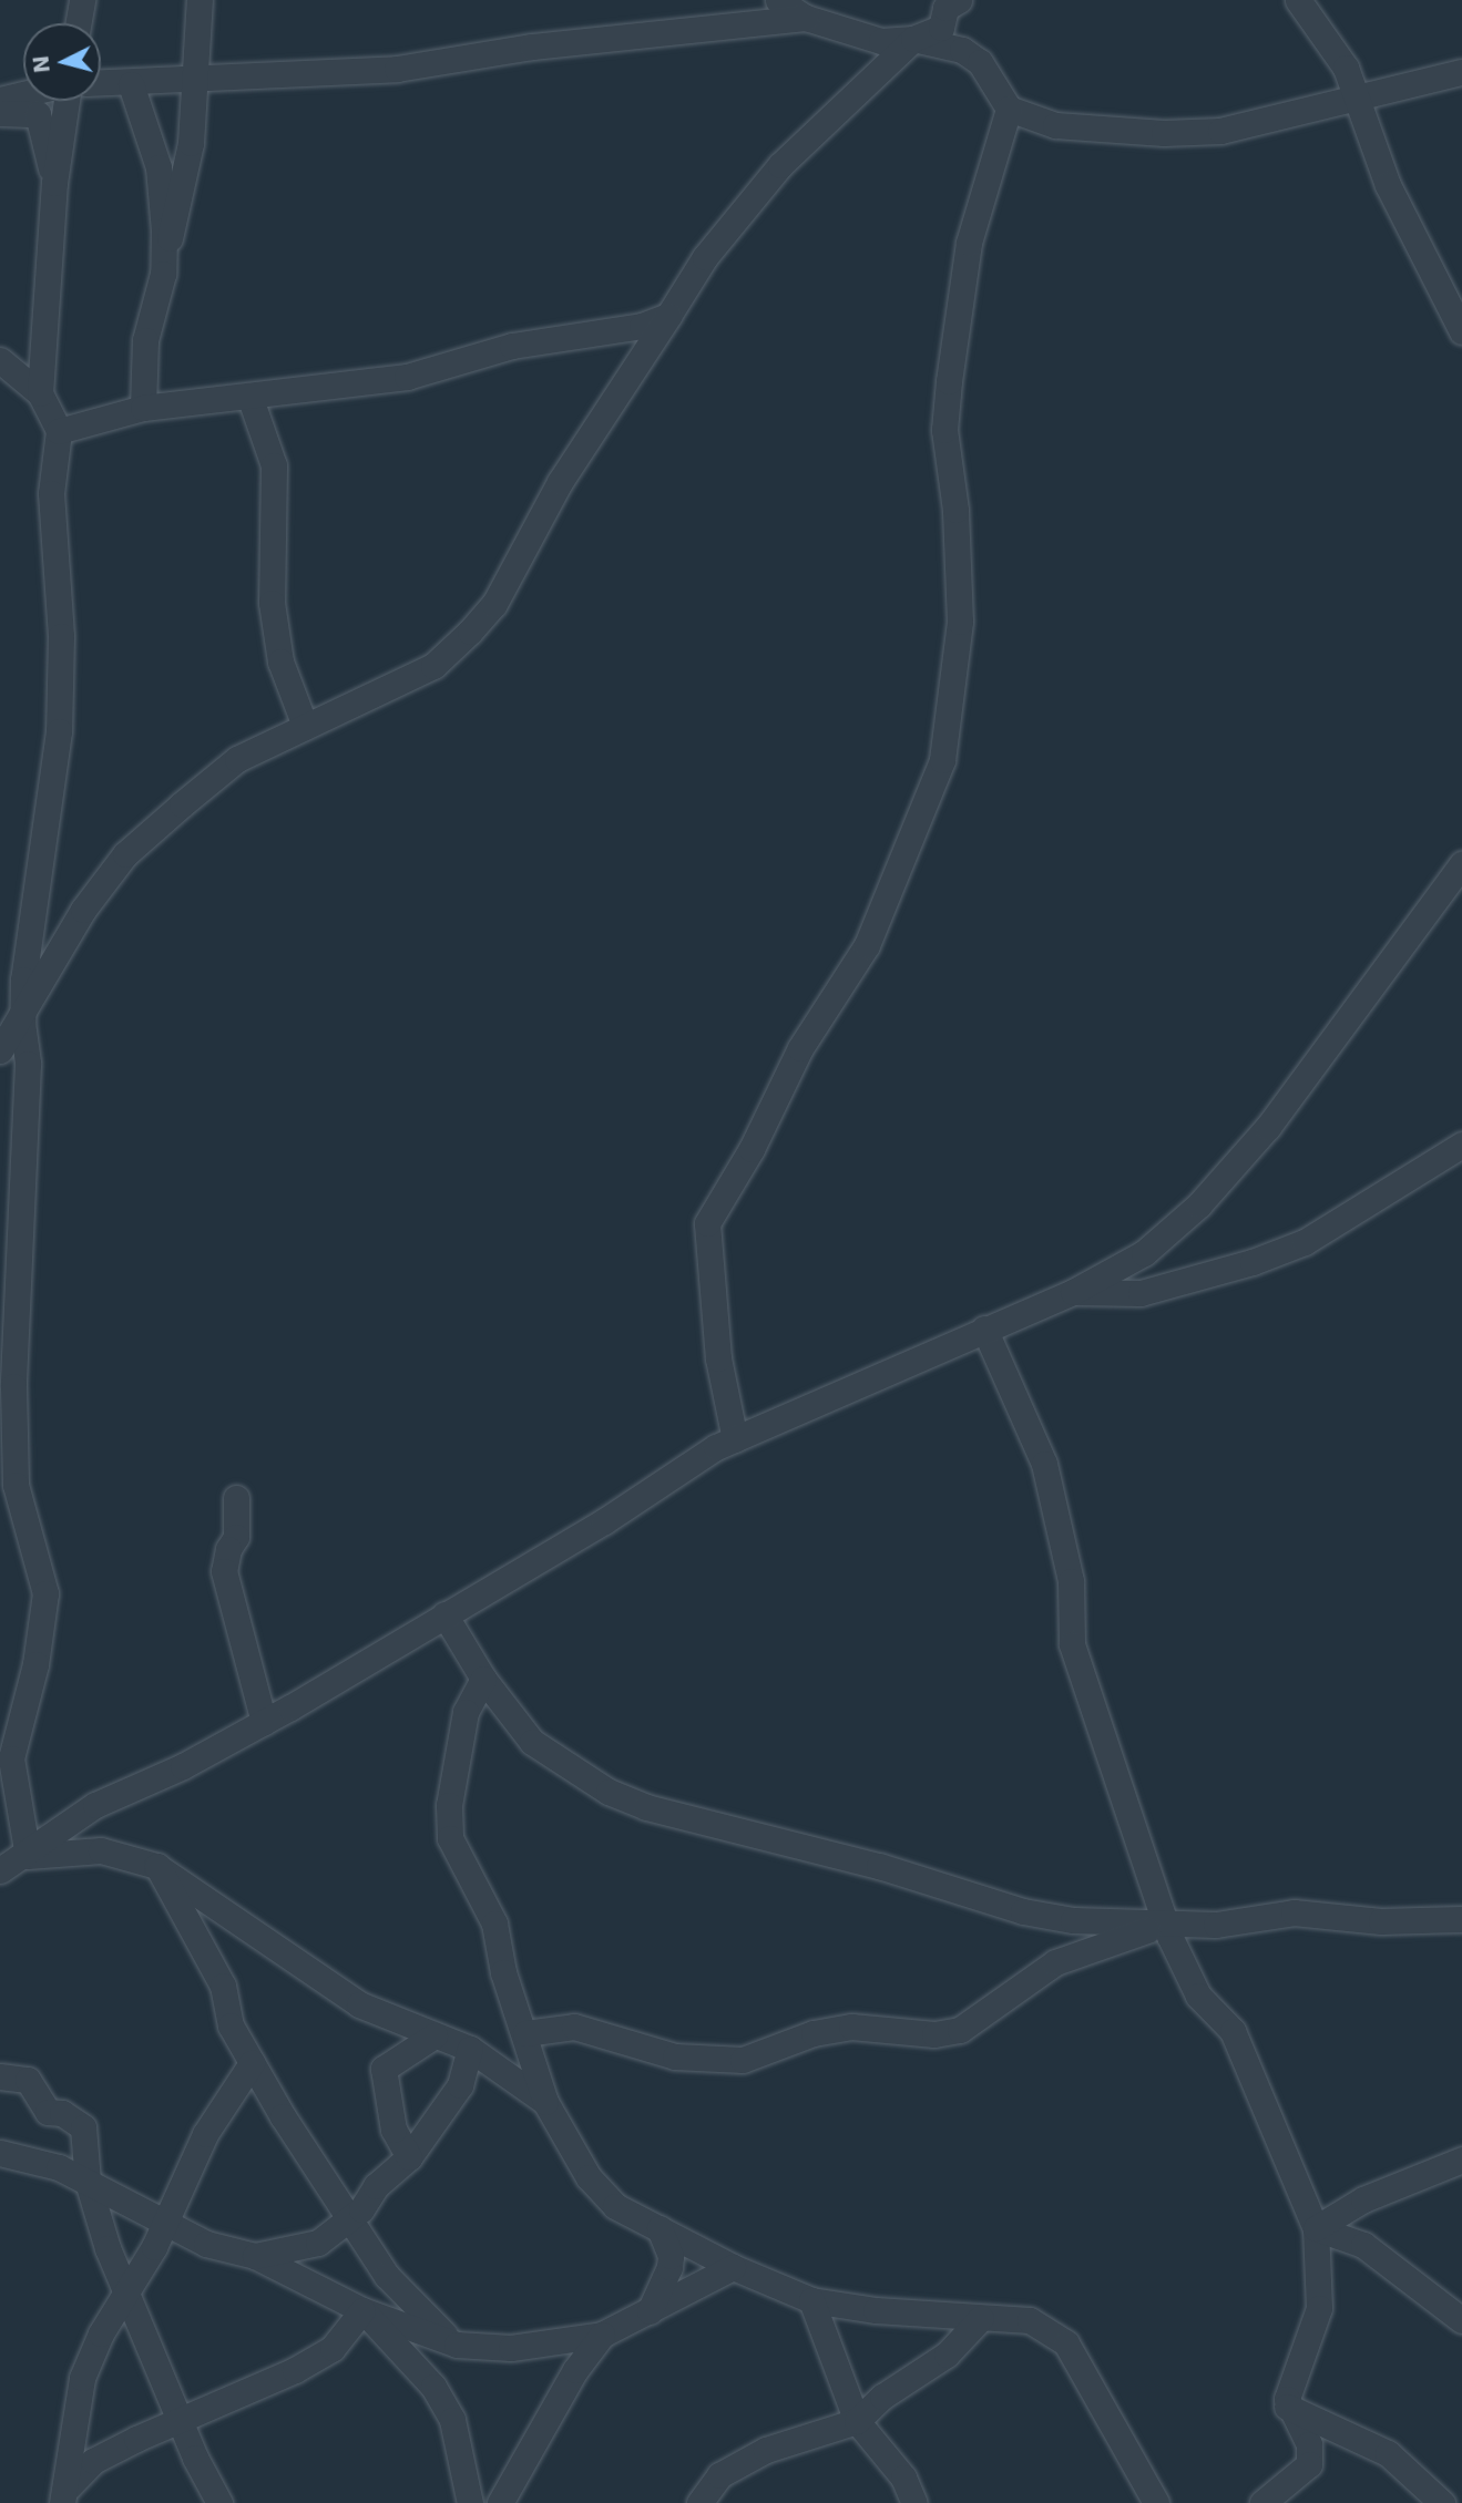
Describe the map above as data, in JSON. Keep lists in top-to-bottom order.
{
  "north": "left"
}
